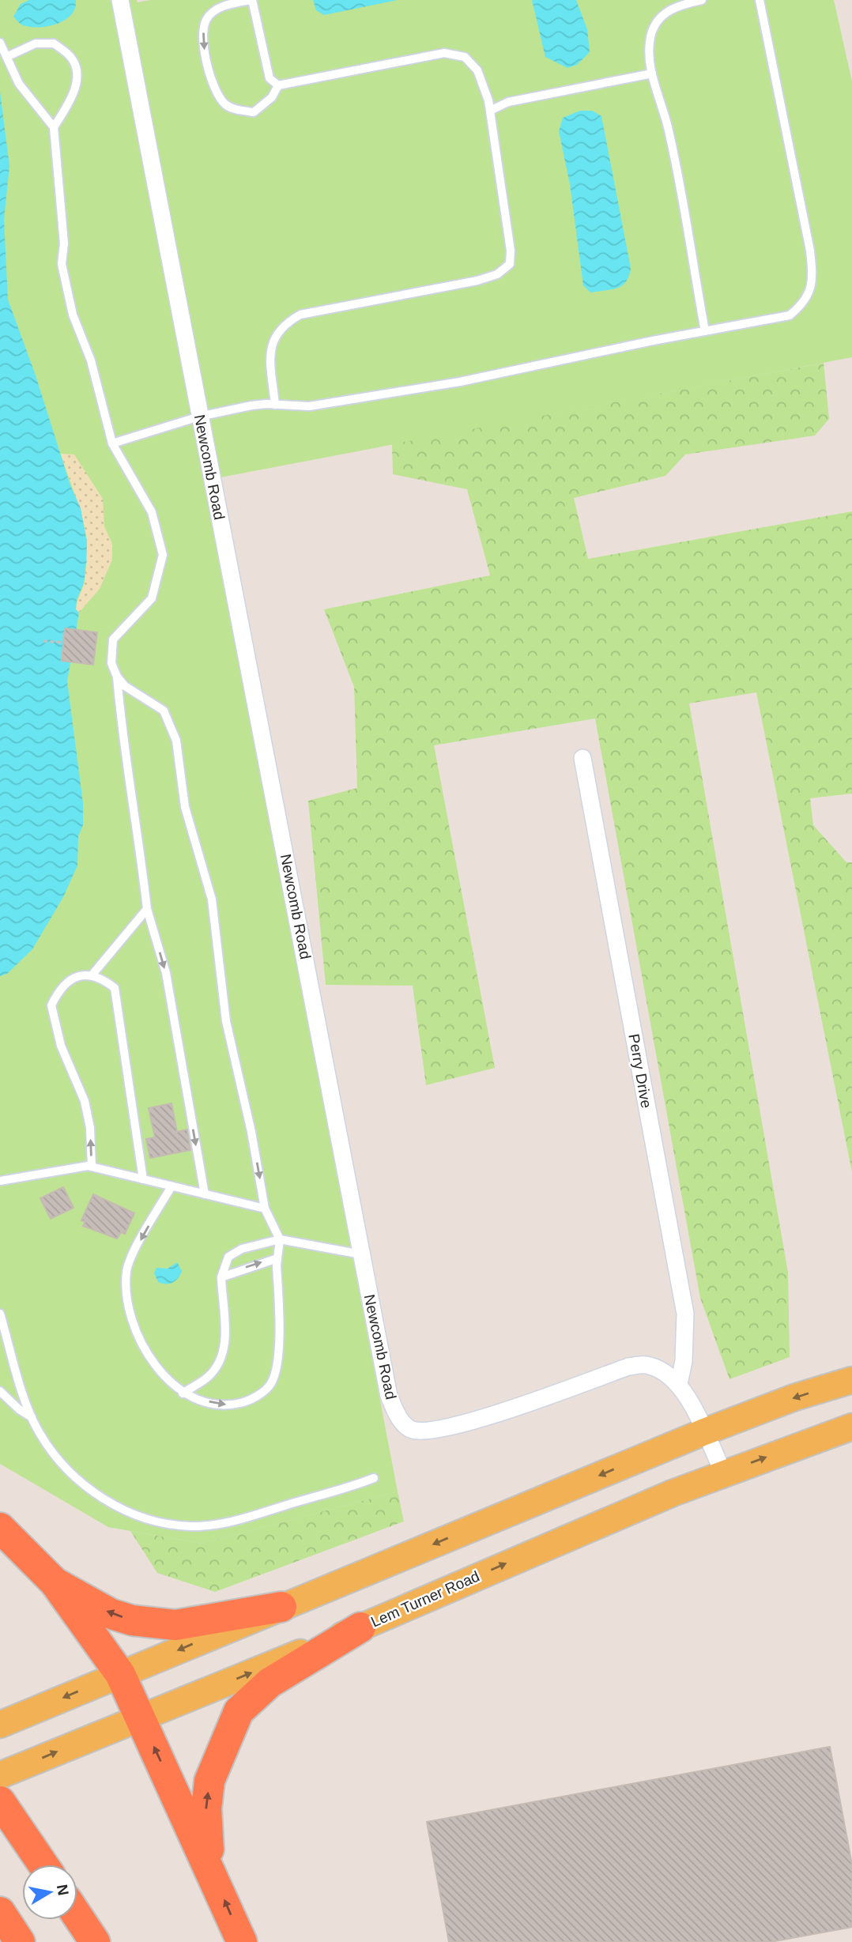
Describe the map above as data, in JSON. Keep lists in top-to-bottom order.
{
  "streets": {
    "main road": ["Lem Turner Road"],
    "street": ["Newcomb Road", "Perry Drive"]
  },
  "crossings": [
    ["Newcomb Road", "Perry Drive"],
    ["Newcomb Road", "Lem Turner Road"]
  ],
  "north": "right"
}
